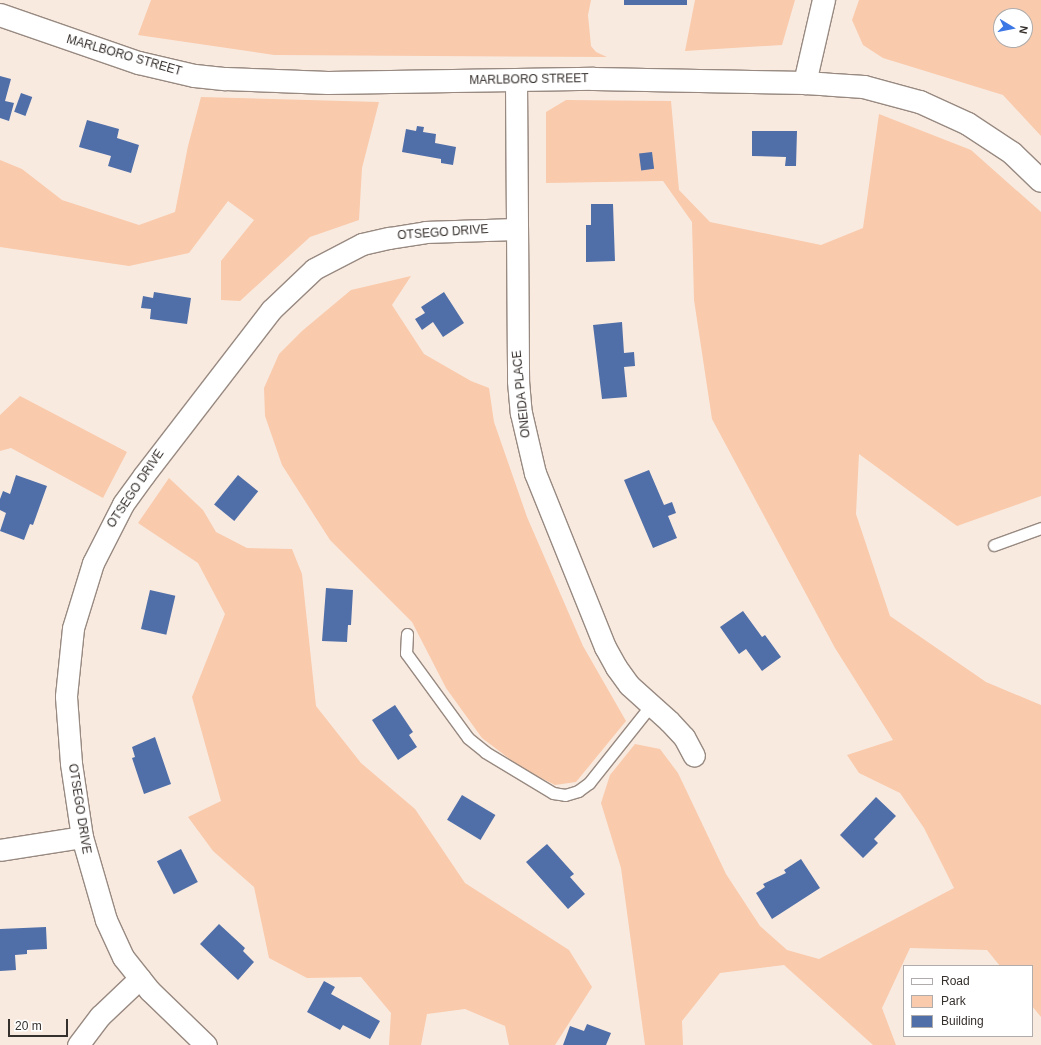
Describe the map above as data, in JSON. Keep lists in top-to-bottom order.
{
  "streets": {
    "street": ["MARLBORO STREET", "OTSEGO DRIVE", "ONEIDA PLACE"]
  },
  "crossings": [
    ["MARLBORO STREET", "ONEIDA PLACE"],
    ["OTSEGO DRIVE", "ONEIDA PLACE"]
  ],
  "legend": ["Road", "Park", "Building"],
  "scale_bar": "20 m",
  "north": "right"
}
